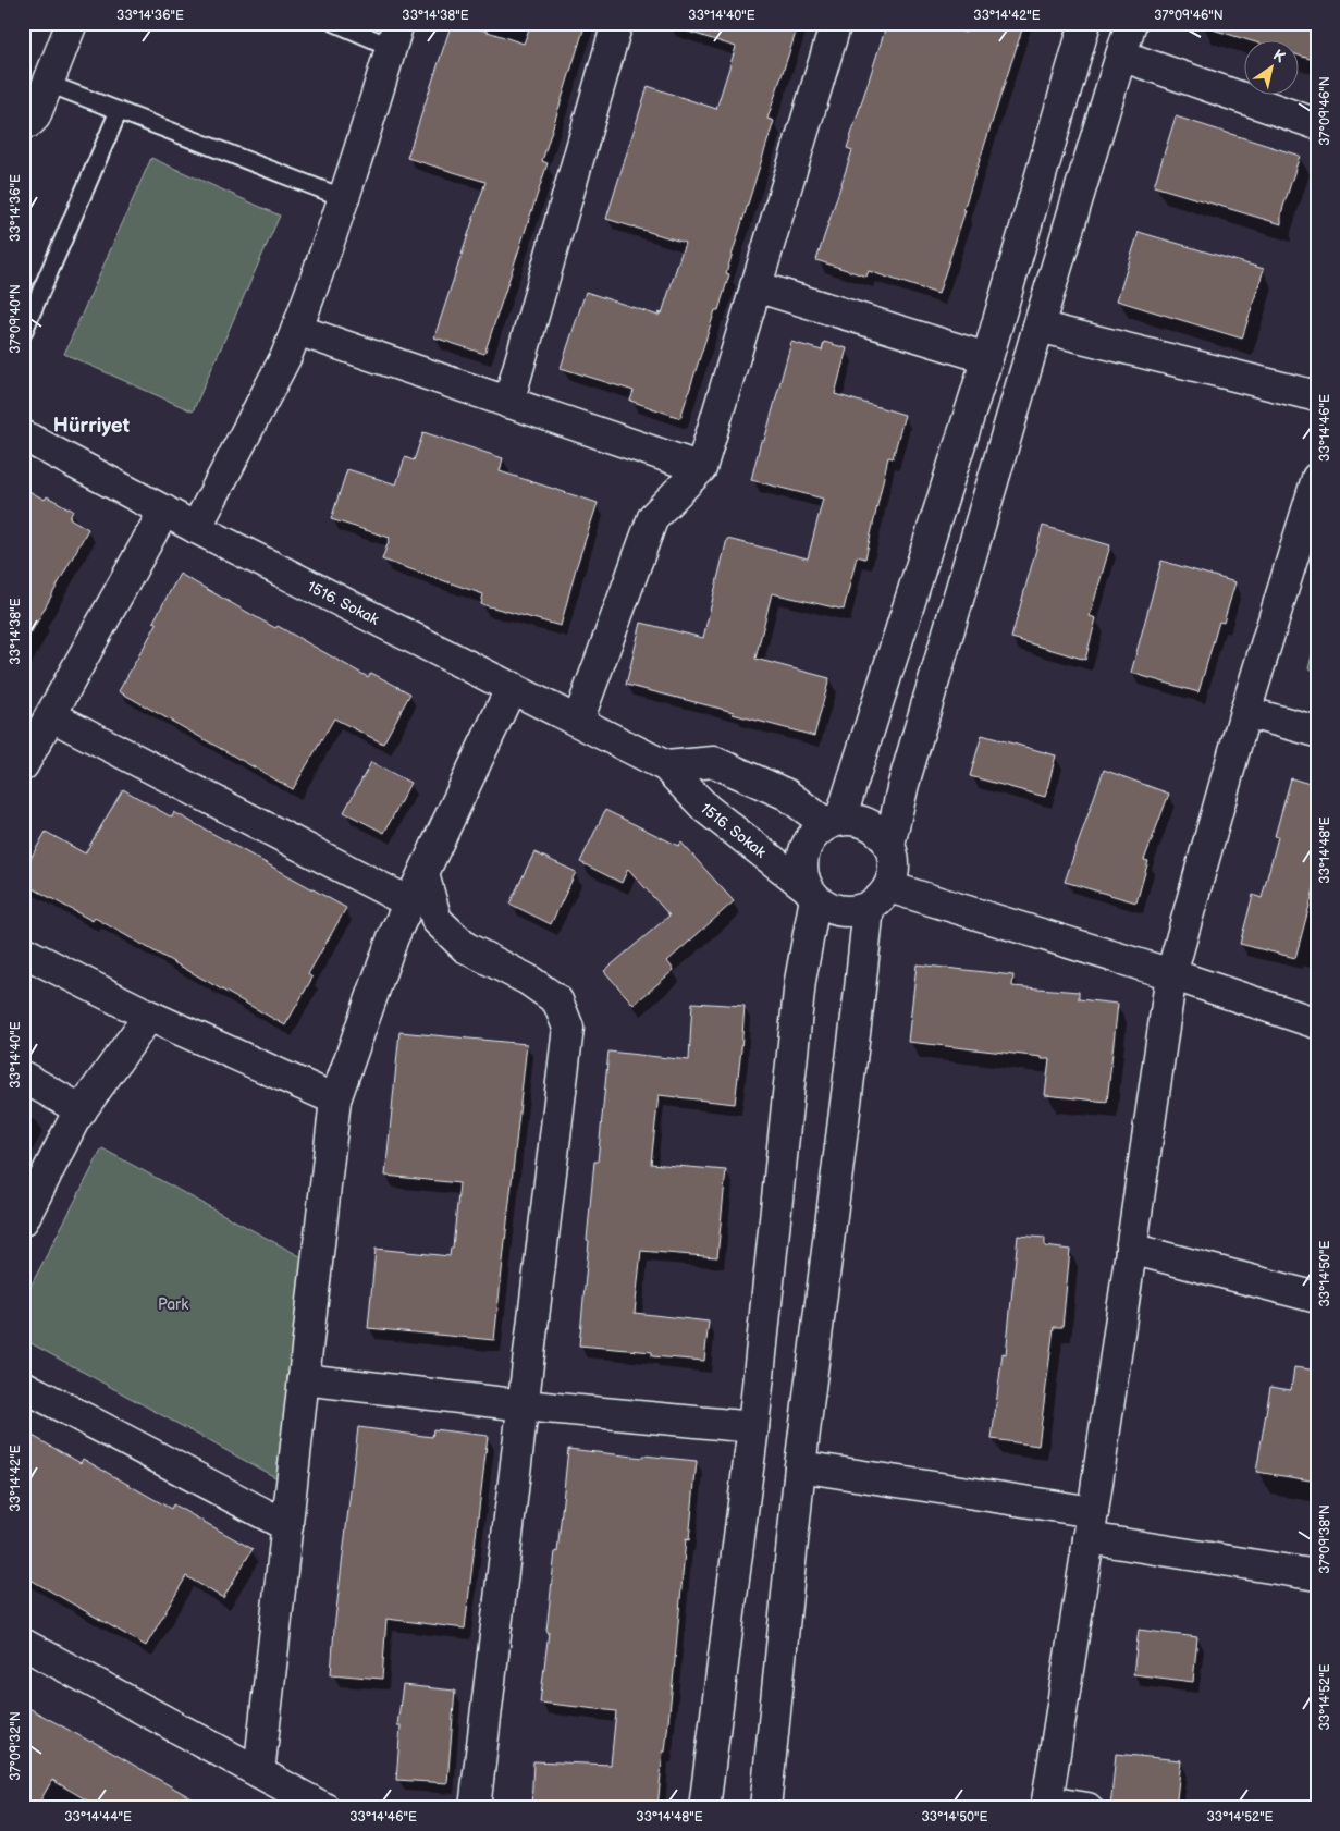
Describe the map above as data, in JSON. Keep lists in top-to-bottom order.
{
  "streets": {
    "street": ["1516. Sokak"]
  },
  "districts": ["Hürriyet"],
  "parks": ["Park"],
  "north": "top right",
  "coordinates": [
    "33°14'36\"E",
    "33°14'38\"E",
    "33°14'40\"E",
    "33°14'42\"E",
    "37°09'46\"N",
    "37°09'40\"N",
    "33°14'46\"E",
    "33°14'48\"E",
    "33°14'50\"E",
    "37°09'38\"N",
    "33°14'52\"E",
    "37°09'32\"N",
    "33°14'44\"E"
  ]
}
